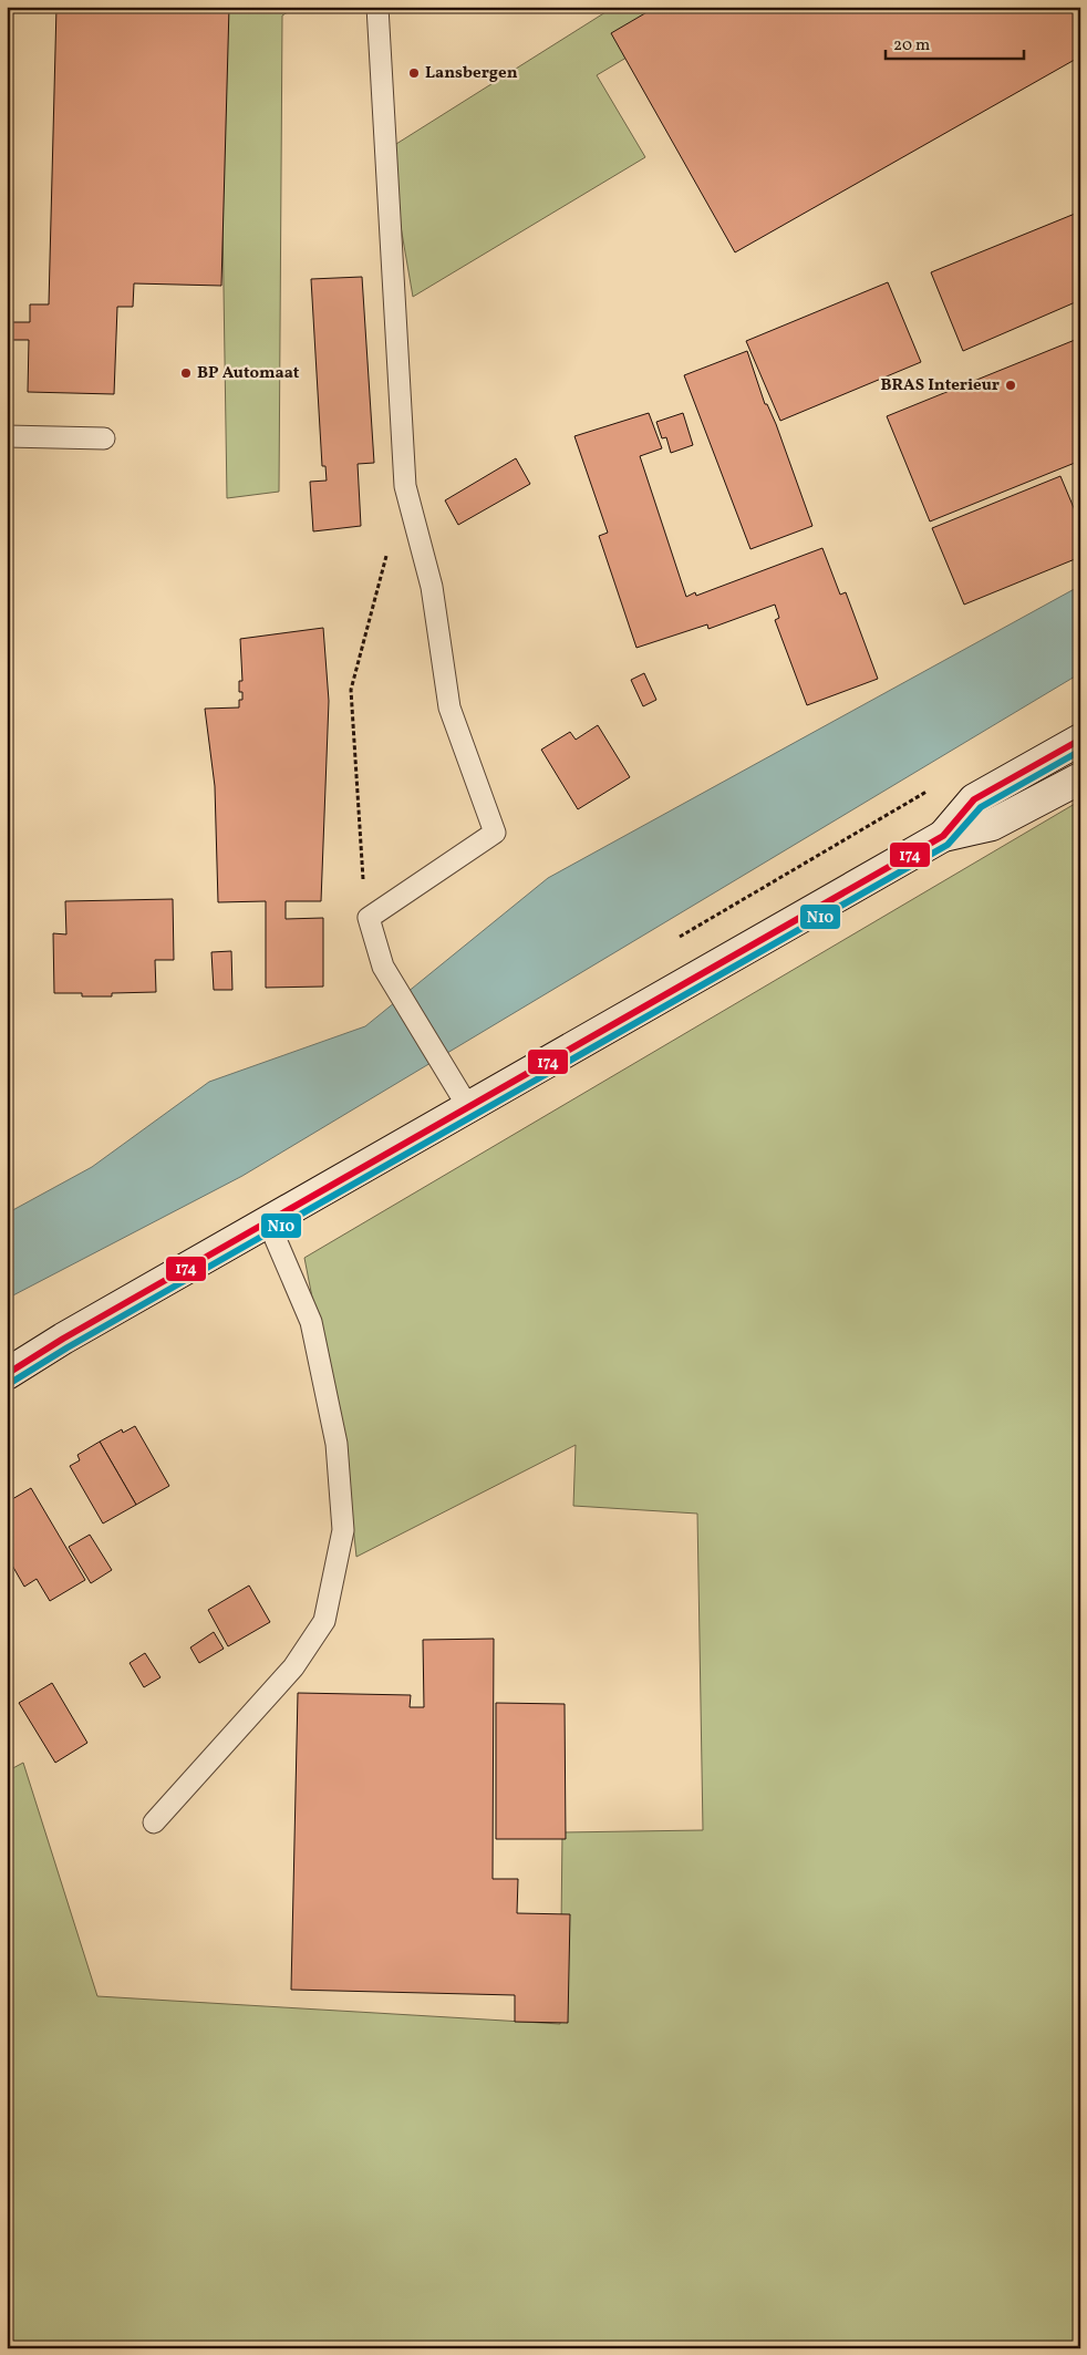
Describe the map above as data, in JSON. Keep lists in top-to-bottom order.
{
  "places": ["Lansbergen", "BP Automaat", "BRAS Interieur"],
  "lines": ["transit line 174", "transit line N10"],
  "scale_bar": "20 m"
}
